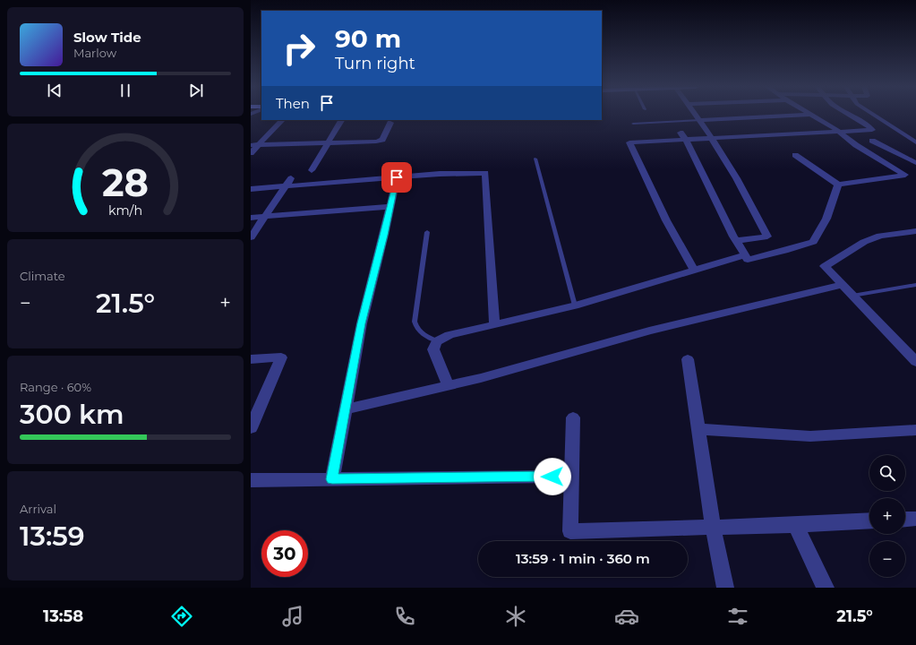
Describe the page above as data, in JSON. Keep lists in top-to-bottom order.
{
  "page": {
    "turn": ["90 m", "Turn right"],
    "song": ["Slow Tide", "Marlow"],
    "then": "Then",
    "tile": [
      "Climate",
      ["Range · 60%", "300 km"],
      ["Arrival", "13:59"]
    ],
    "heat": ["−", "21.5°", "+"],
    "map_buttons": ["+", "−"],
    "limit": "30",
    "trip": "13:59 · 1 min · 360 m",
    "tabs": ["13:58", "21.5°"],
    "gauge": ["28", "km/h"]
  }
}
